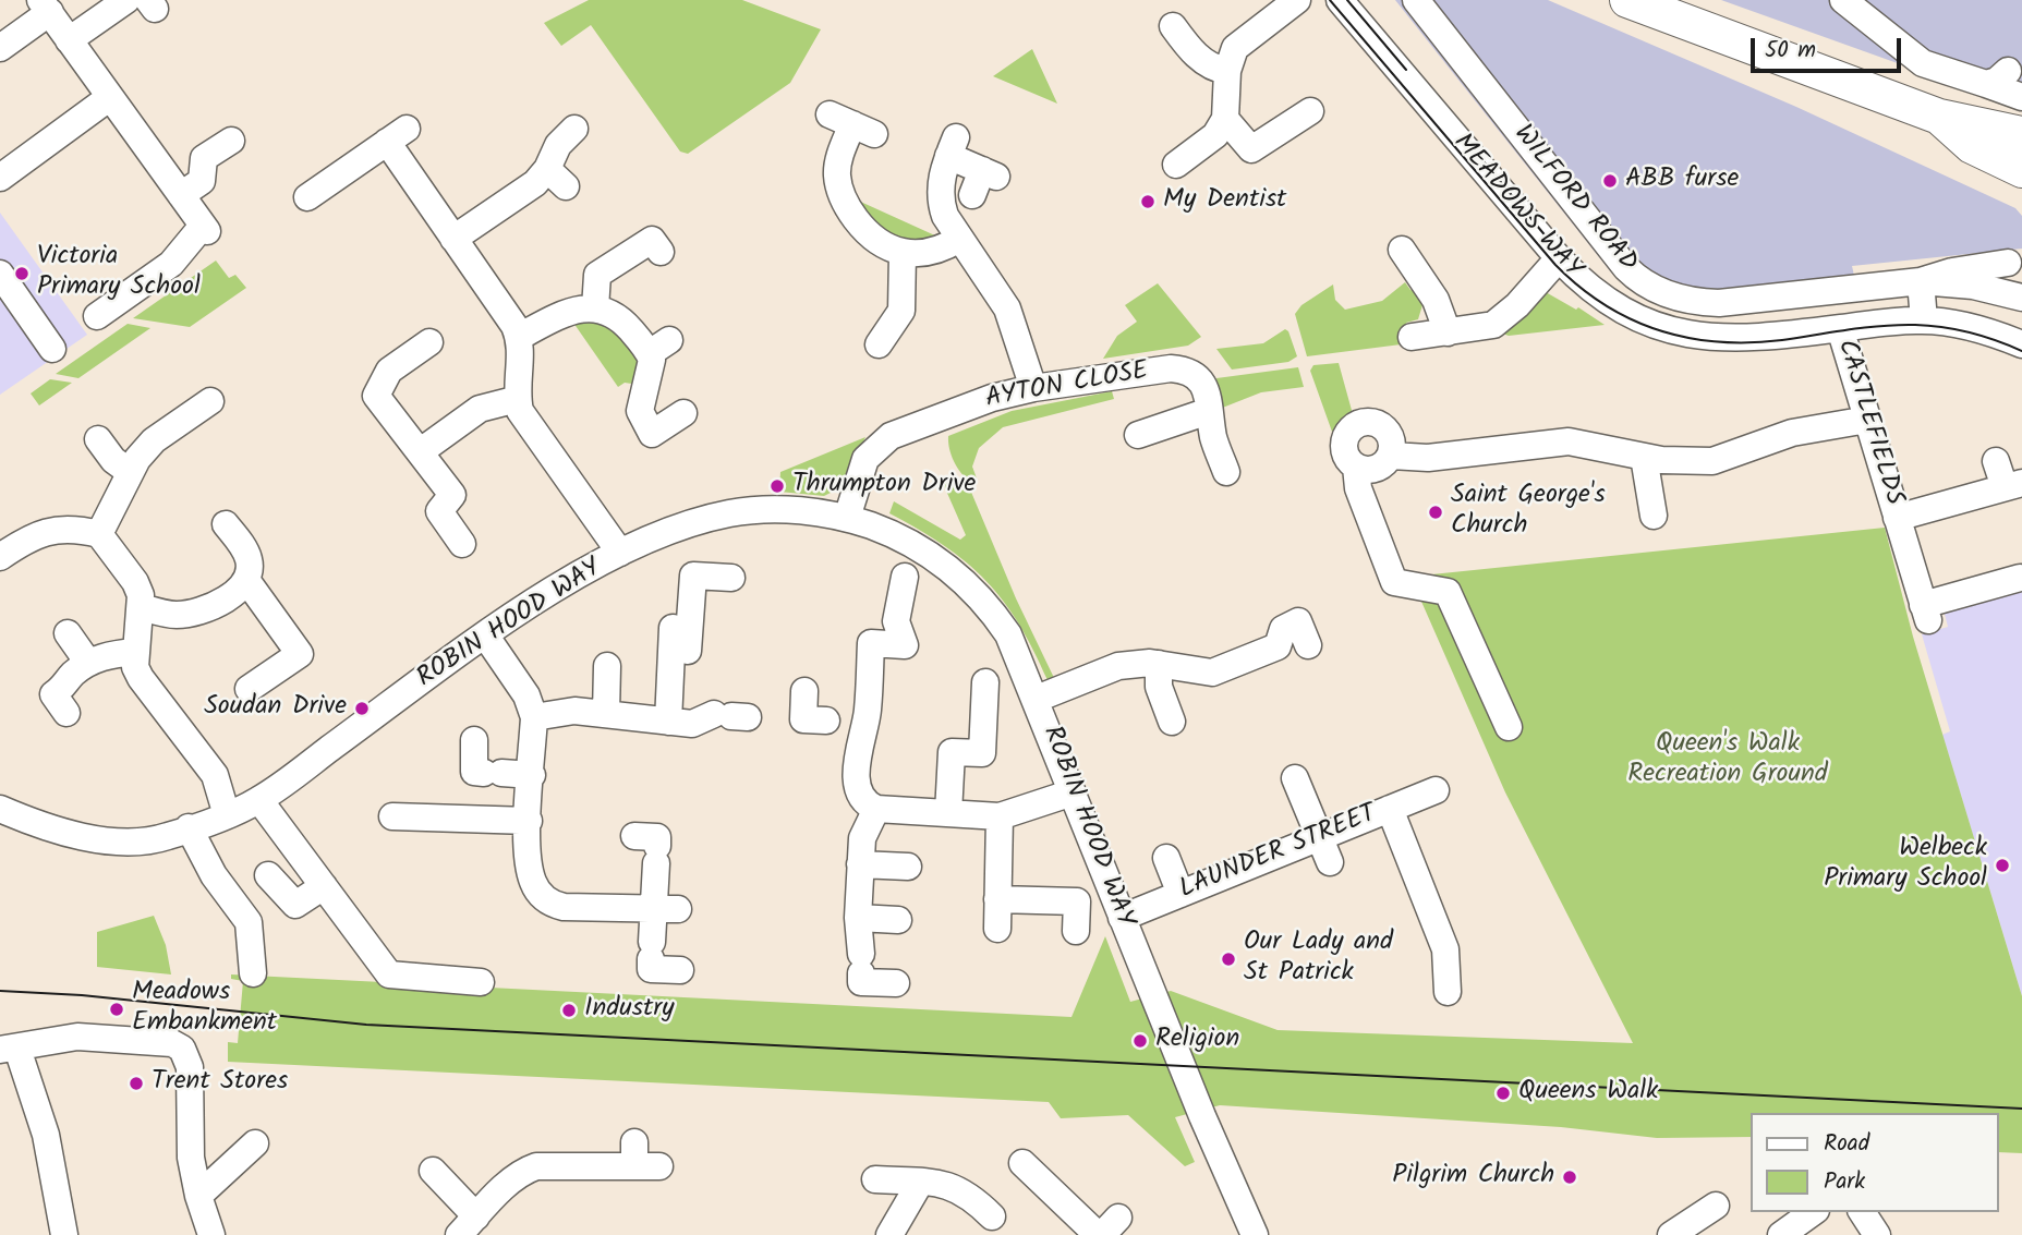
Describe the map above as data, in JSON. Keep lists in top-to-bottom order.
{
  "streets": {
    "street": [
      "WILFORD ROAD",
      "MEADOWS WAY",
      "AYTON CLOSE",
      "CASTLEFIELDS",
      "ROBIN HOOD WAY",
      "LAUNDER STREET"
    ]
  },
  "crossings": [
    ["MEADOWS WAY", "CASTLEFIELDS"],
    ["AYTON CLOSE", "ROBIN HOOD WAY"],
    ["ROBIN HOOD WAY", "LAUNDER STREET"]
  ],
  "parks": ["Queen's Walk Recreation Ground"],
  "places": [
    "ABB furse",
    "My Dentist",
    "Victoria Primary School",
    "Thrumpton Drive",
    "Saint George's Church",
    "Soudan Drive",
    "Welbeck Primary School",
    "Our Lady and St Patrick",
    "Meadows Embankment",
    "Industry",
    "Religion",
    "Trent Stores",
    "Queens Walk",
    "Pilgrim Church"
  ],
  "legend": ["Road", "Park"],
  "scale_bar": "50 m"
}
